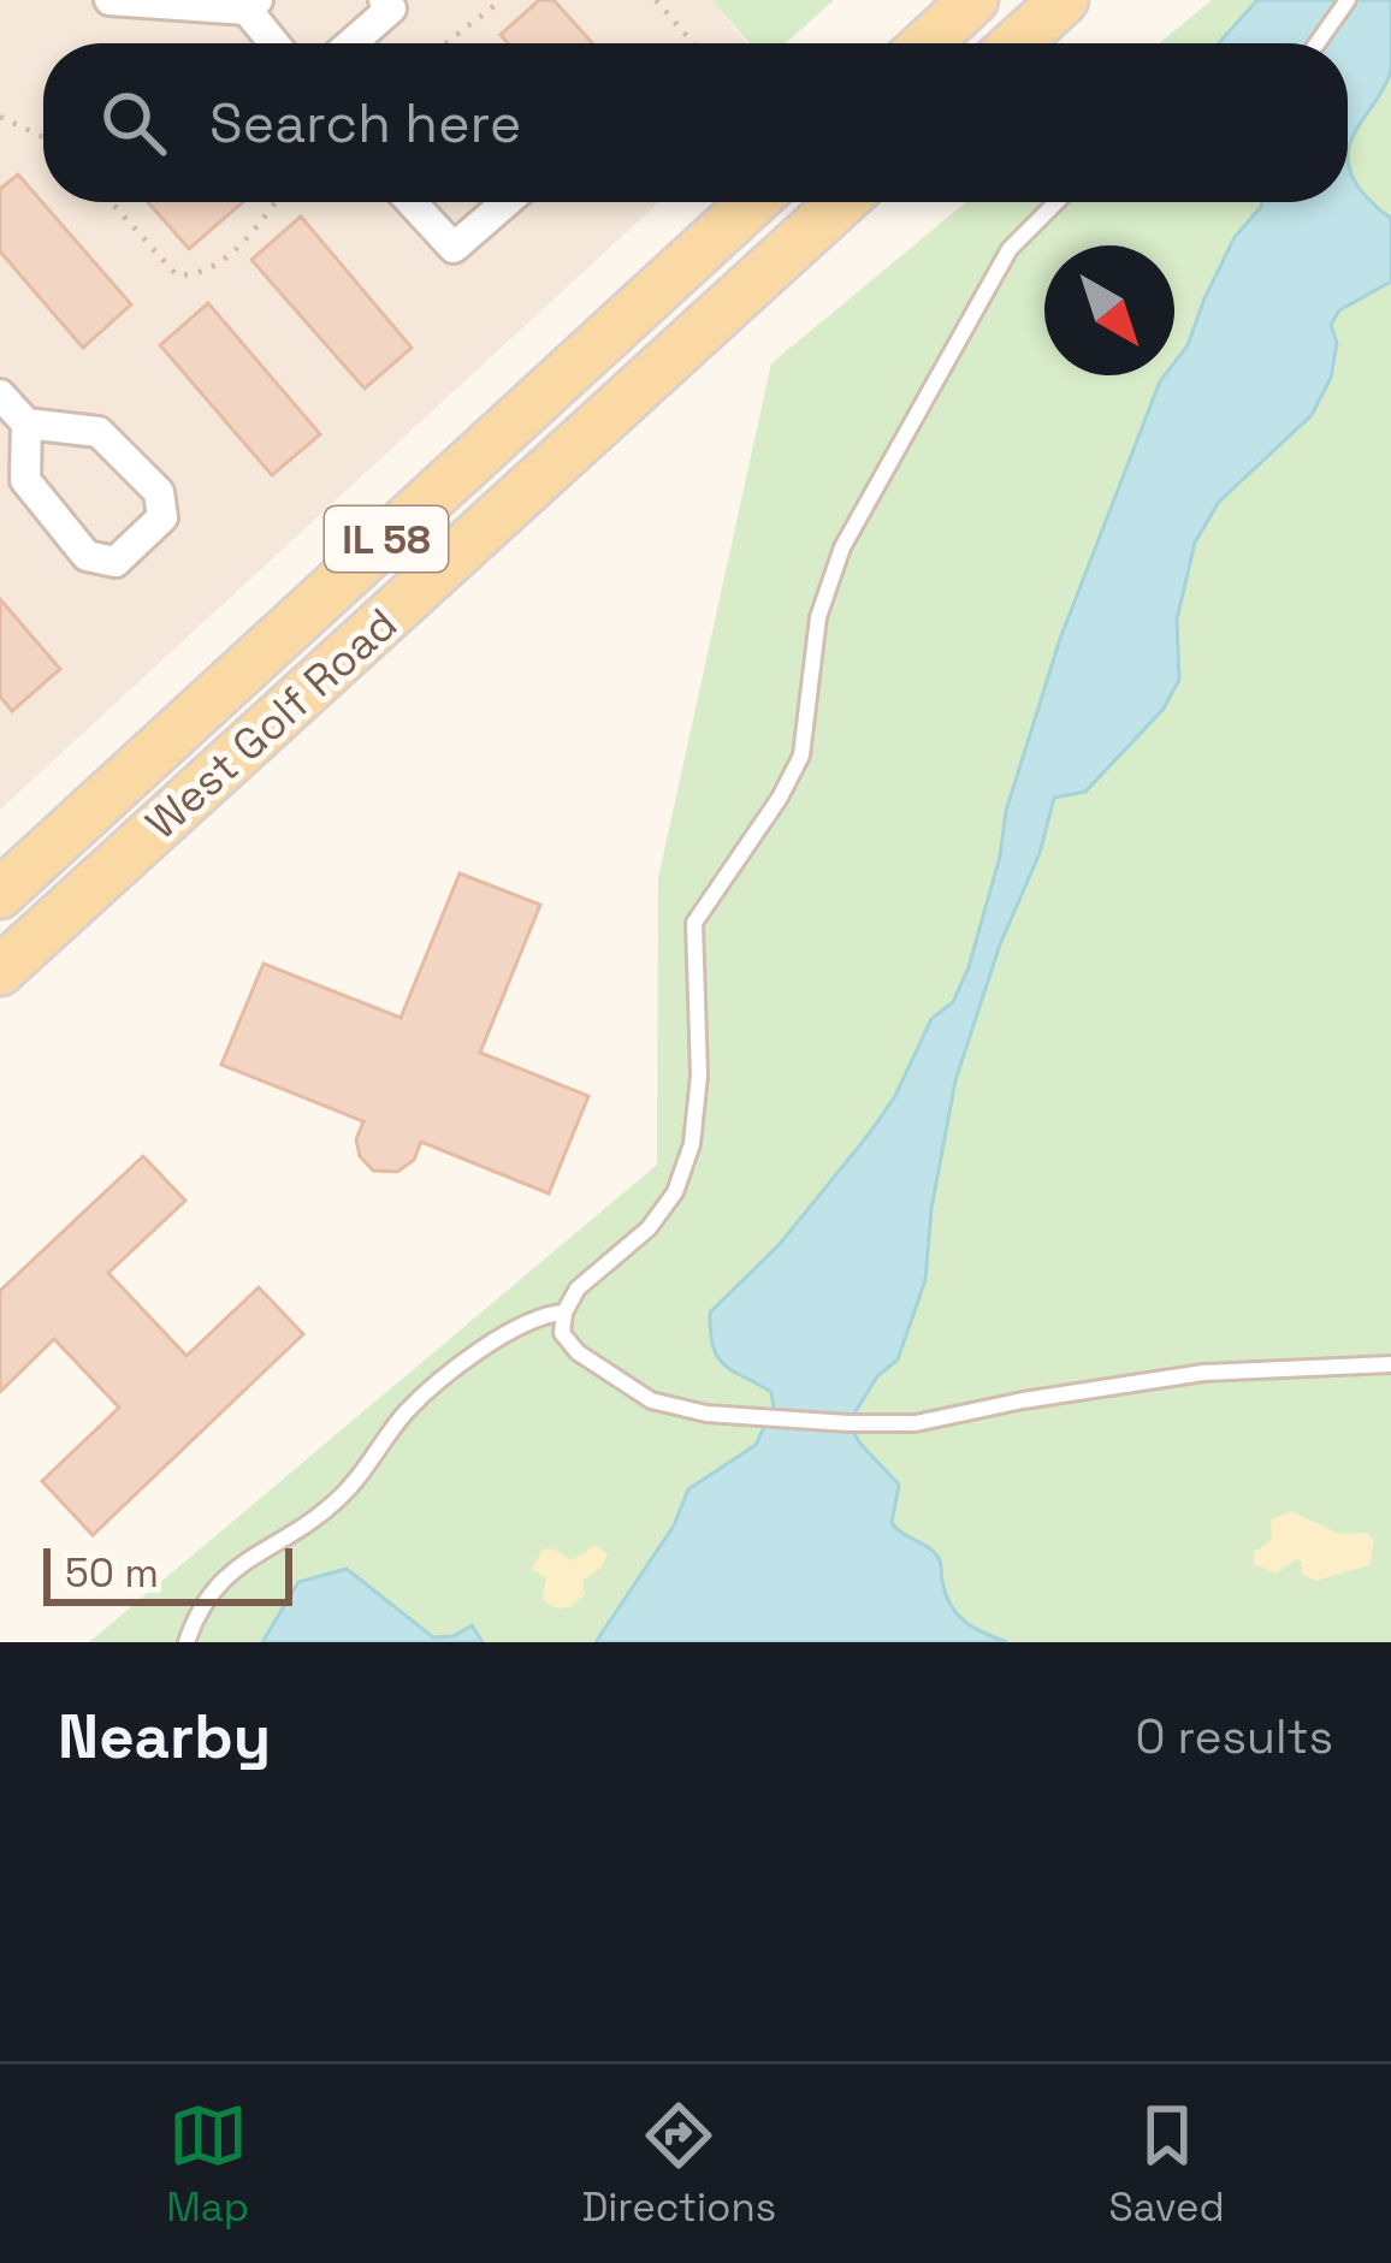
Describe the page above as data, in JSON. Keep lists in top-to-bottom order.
{
  "streets": {
    "main road": ["IL 58", "West Golf Road"]
  },
  "scale_bar": "50 m",
  "north": "bottom right",
  "page": {
    "search": "Search here",
    "scale": "50 m",
    "heading": ["Nearby", "0 results"],
    "nav": ["Map", "Directions", "Saved"]
  }
}
